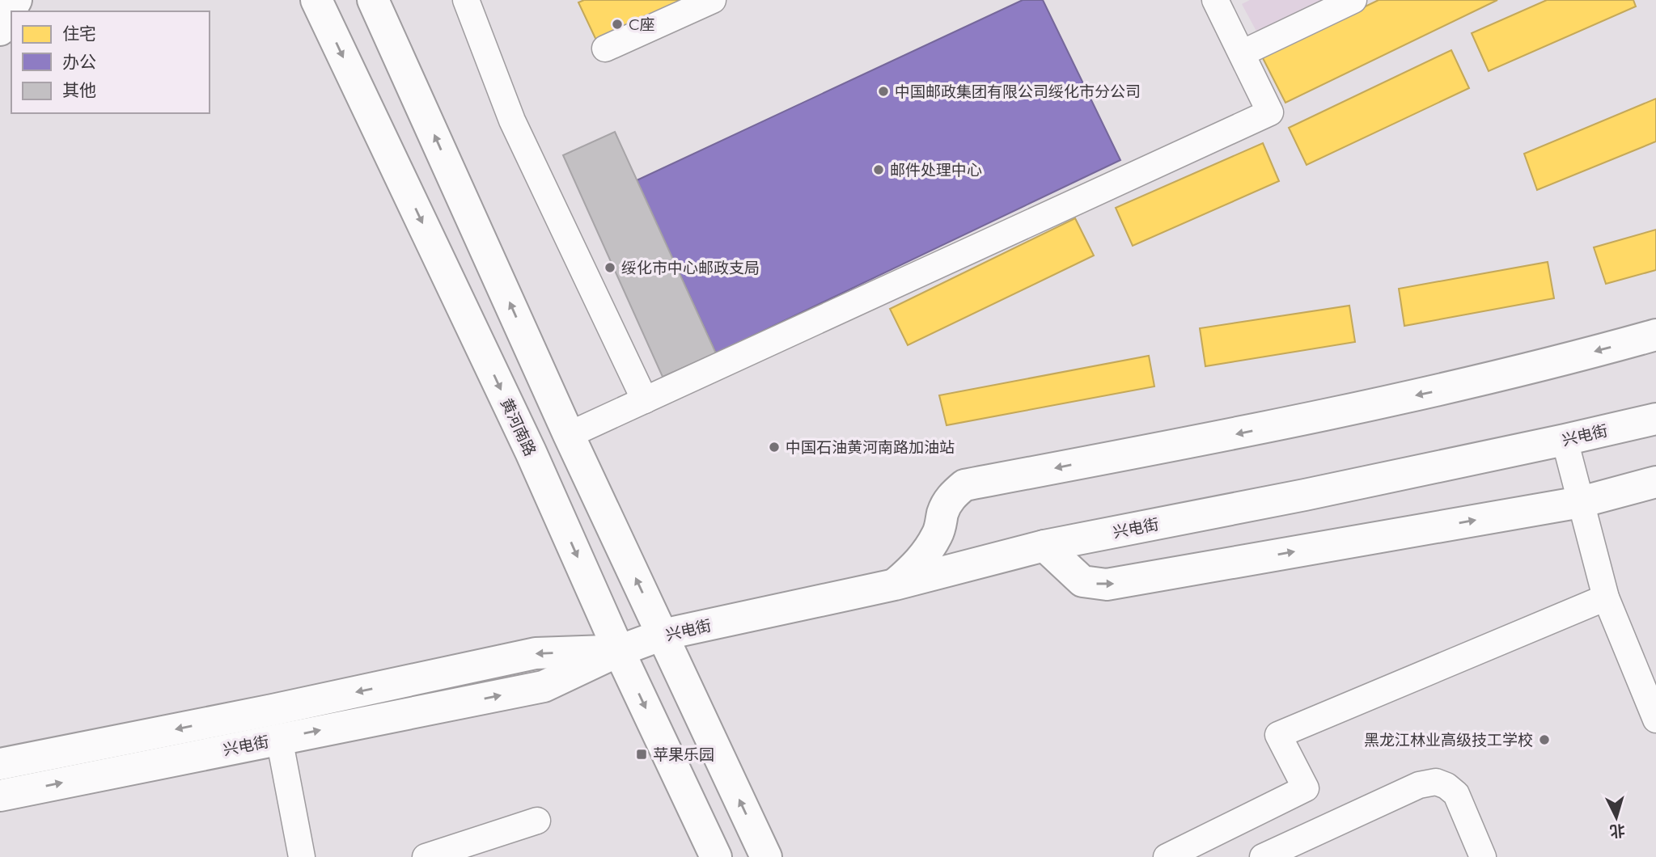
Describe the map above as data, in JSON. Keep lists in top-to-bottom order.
{
  "streets": {
    "main road": ["黄河南路", "兴电街"]
  },
  "crossings": [
    ["黄河南路", "兴电街"]
  ],
  "places": {
    "other": [
      "C座",
      "中国邮政集团有限公司绥化市分公司",
      "邮件处理中心",
      "绥化市中心邮政支局",
      "中国石油黄河南路加油站",
      "黑龙江林业高级技工学校"
    ],
    "transit": ["苹果乐园"]
  },
  "legend": ["住宅", "办公", "其他"],
  "north": "bottom"
}
